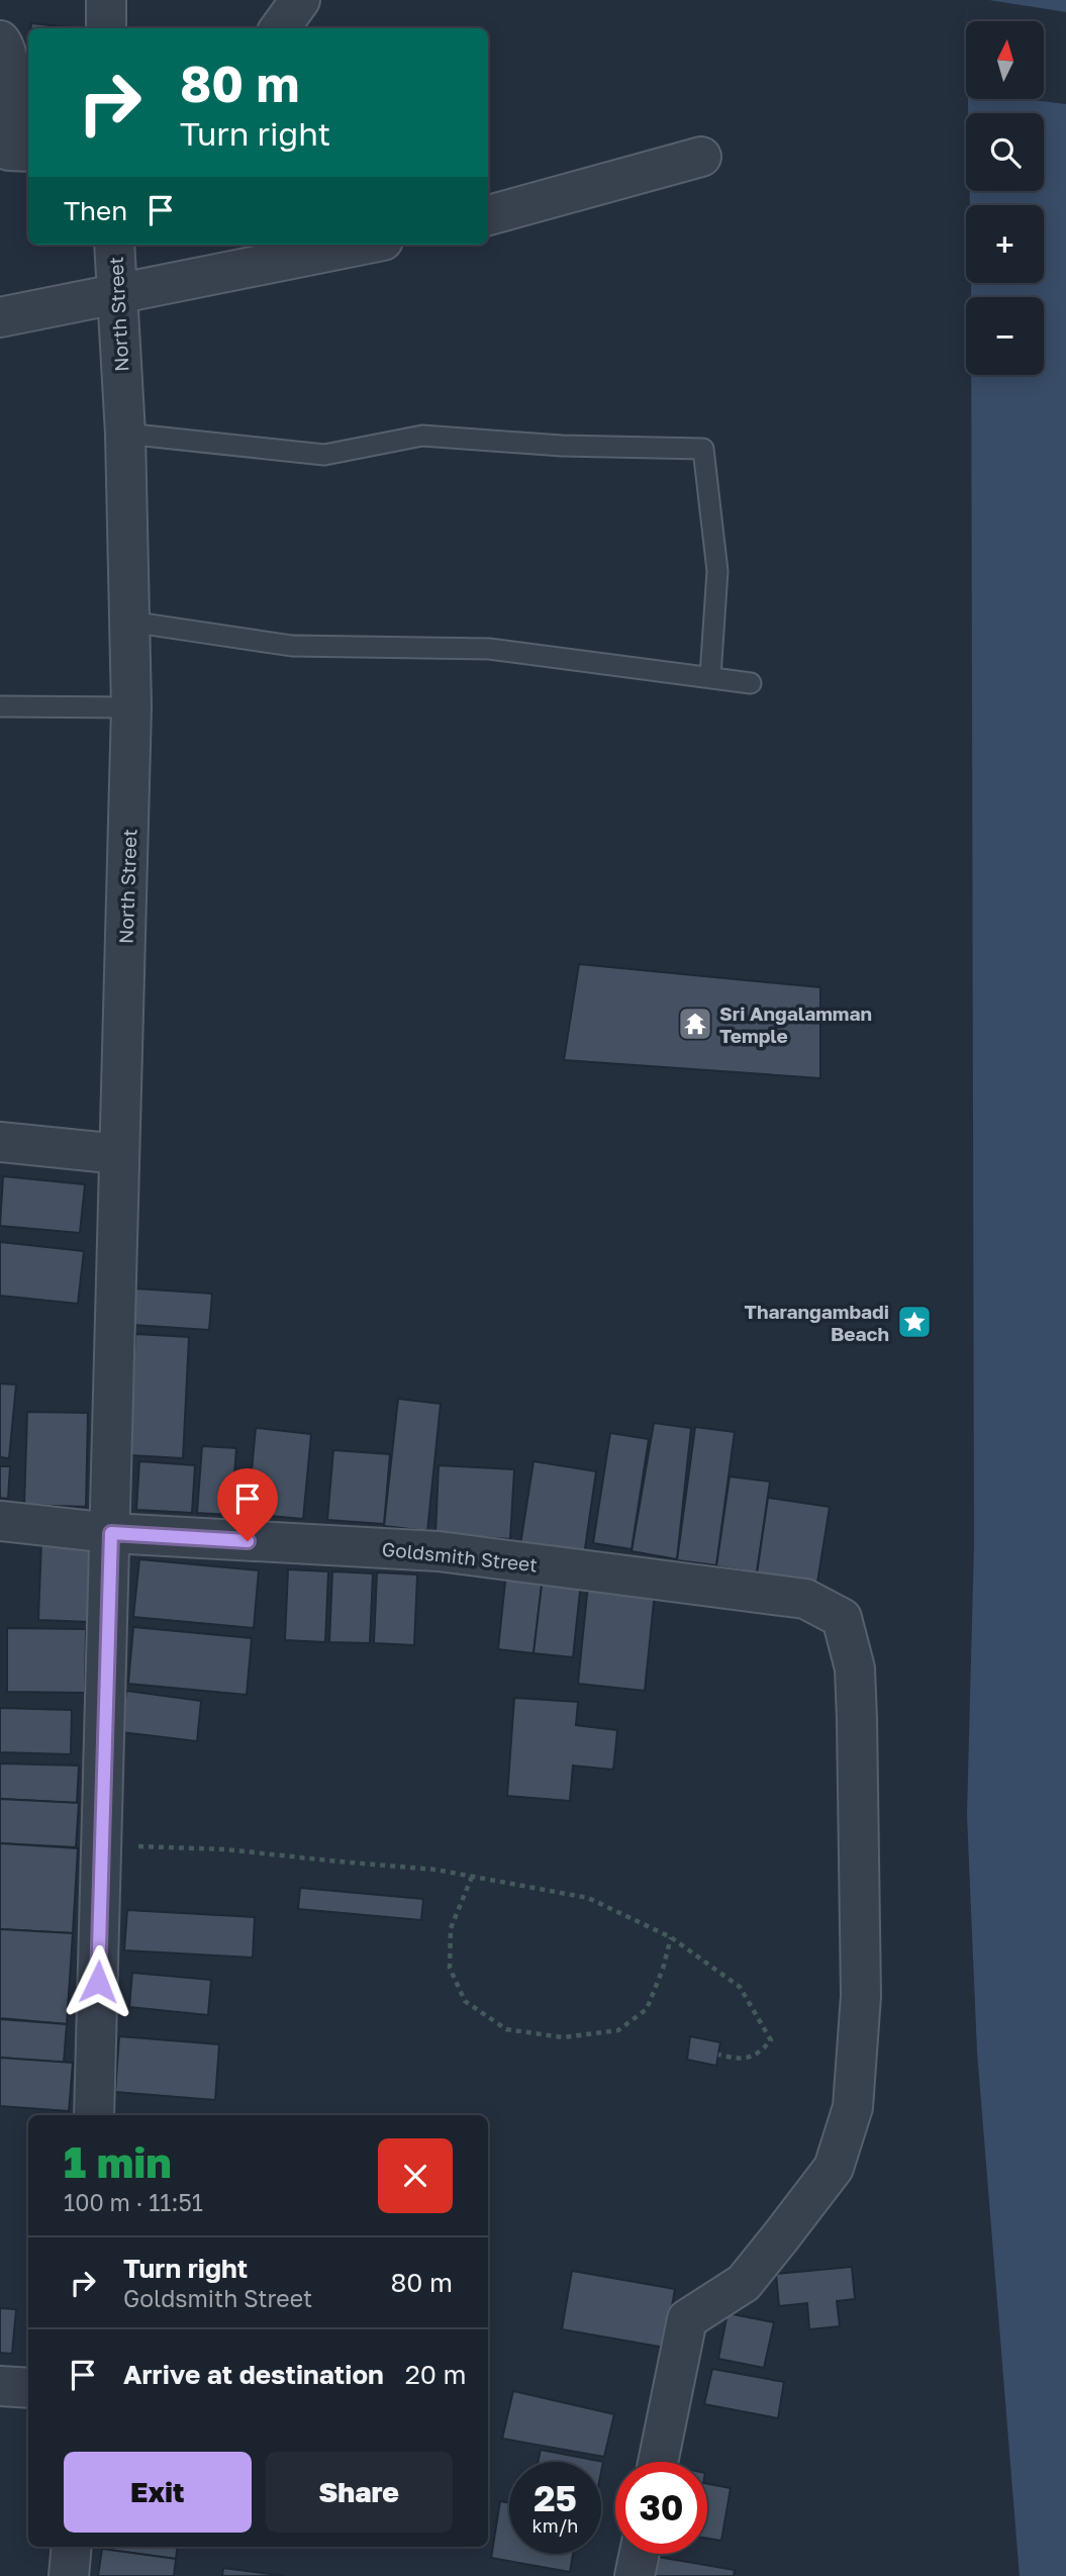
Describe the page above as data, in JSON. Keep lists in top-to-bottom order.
{
  "streets": {
    "street": ["North Street", "Goldsmith Street"]
  },
  "crossings": [
    ["North Street", "Goldsmith Street"]
  ],
  "places": {
    "temple": ["Sri Angalamman Temple"],
    "place": ["Tharangambadi Beach"]
  },
  "north": "top",
  "page": {
    "map_buttons": ["+", "−"],
    "turn": ["80 m", "Turn right"],
    "then": "Then",
    "heading": ["1 min", "100 m · 11:51"],
    "list": [
      {
        "name": "Turn right",
        "note": "Goldsmith Street",
        "value": "80 m"
      },
      {
        "name": "Arrive at destination",
        "value": "20 m"
      }
    ],
    "buttons": ["Exit", "Share"],
    "speed": "25 km/h",
    "limit": "30"
  }
}
